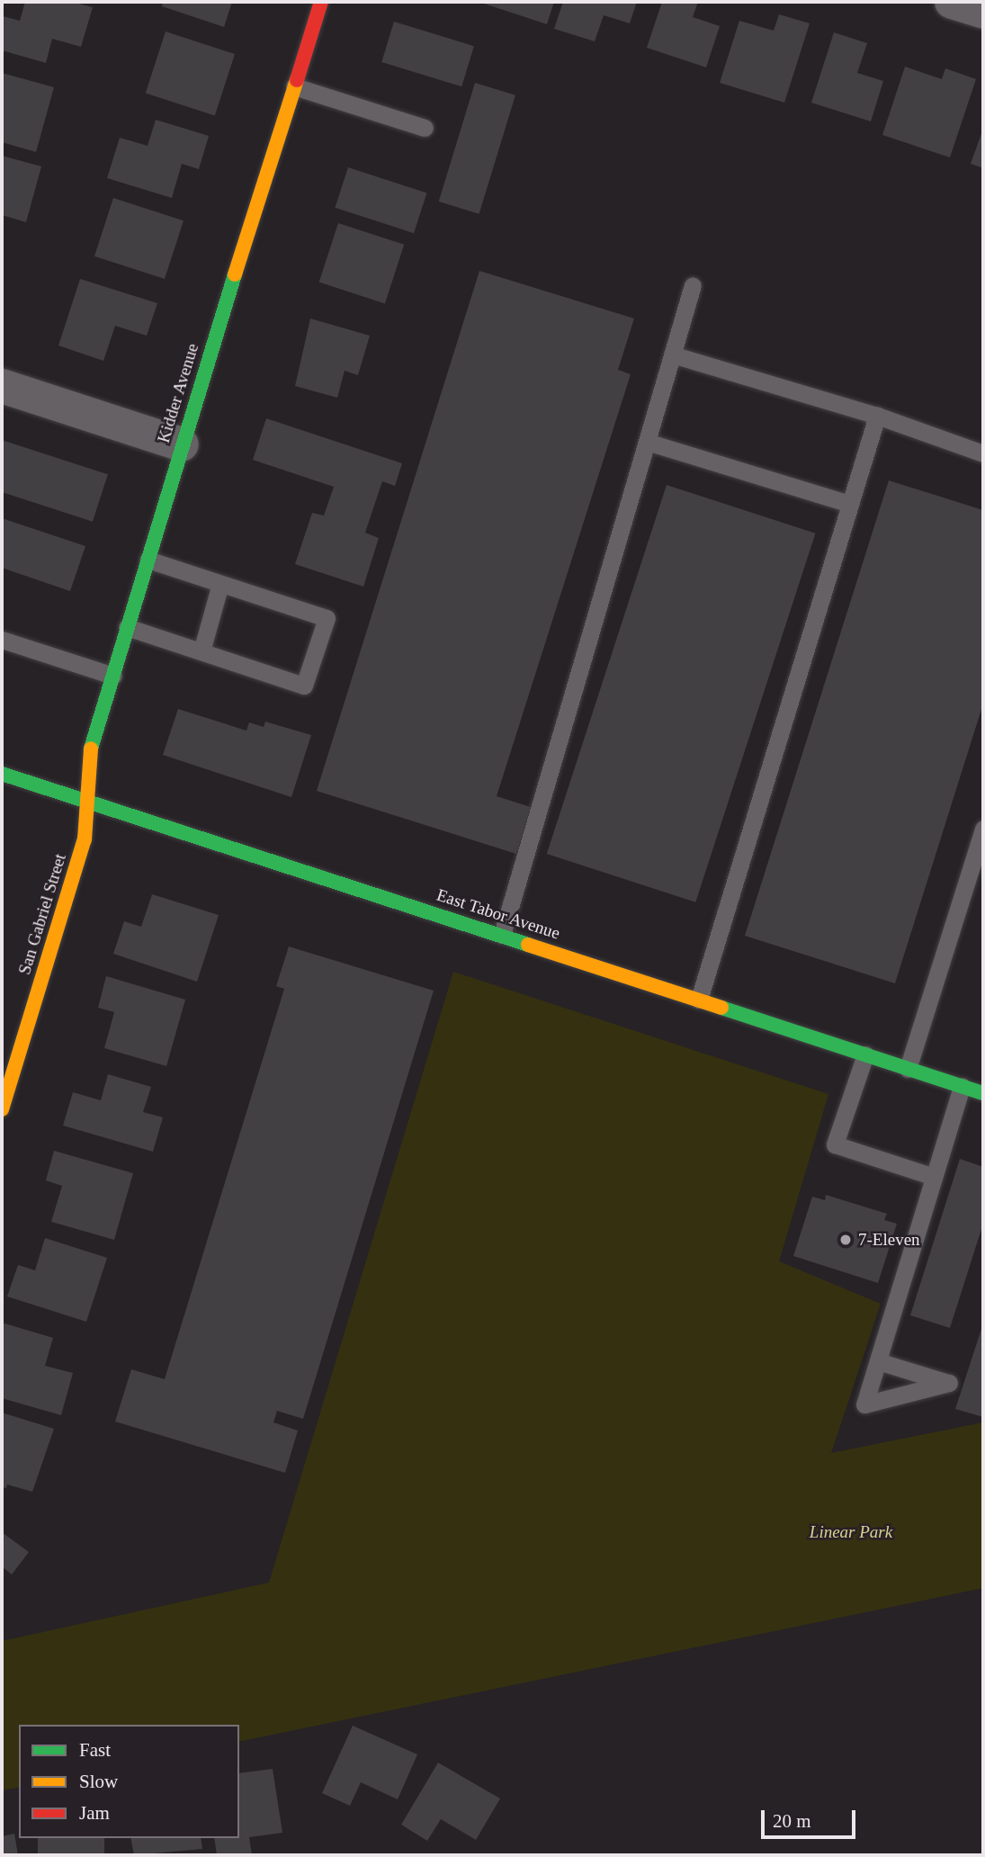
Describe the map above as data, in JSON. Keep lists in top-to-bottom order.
{
  "streets": {
    "street": ["Kidder Avenue", "San Gabriel Street", "East Tabor Avenue"]
  },
  "crossings": [
    ["Kidder Avenue", "San Gabriel Street"],
    ["Kidder Avenue", "East Tabor Avenue"],
    ["San Gabriel Street", "East Tabor Avenue"]
  ],
  "parks": ["Linear Park"],
  "places": ["7-Eleven"],
  "legend": ["Fast", "Slow", "Jam"],
  "scale_bar": "20 m"
}
